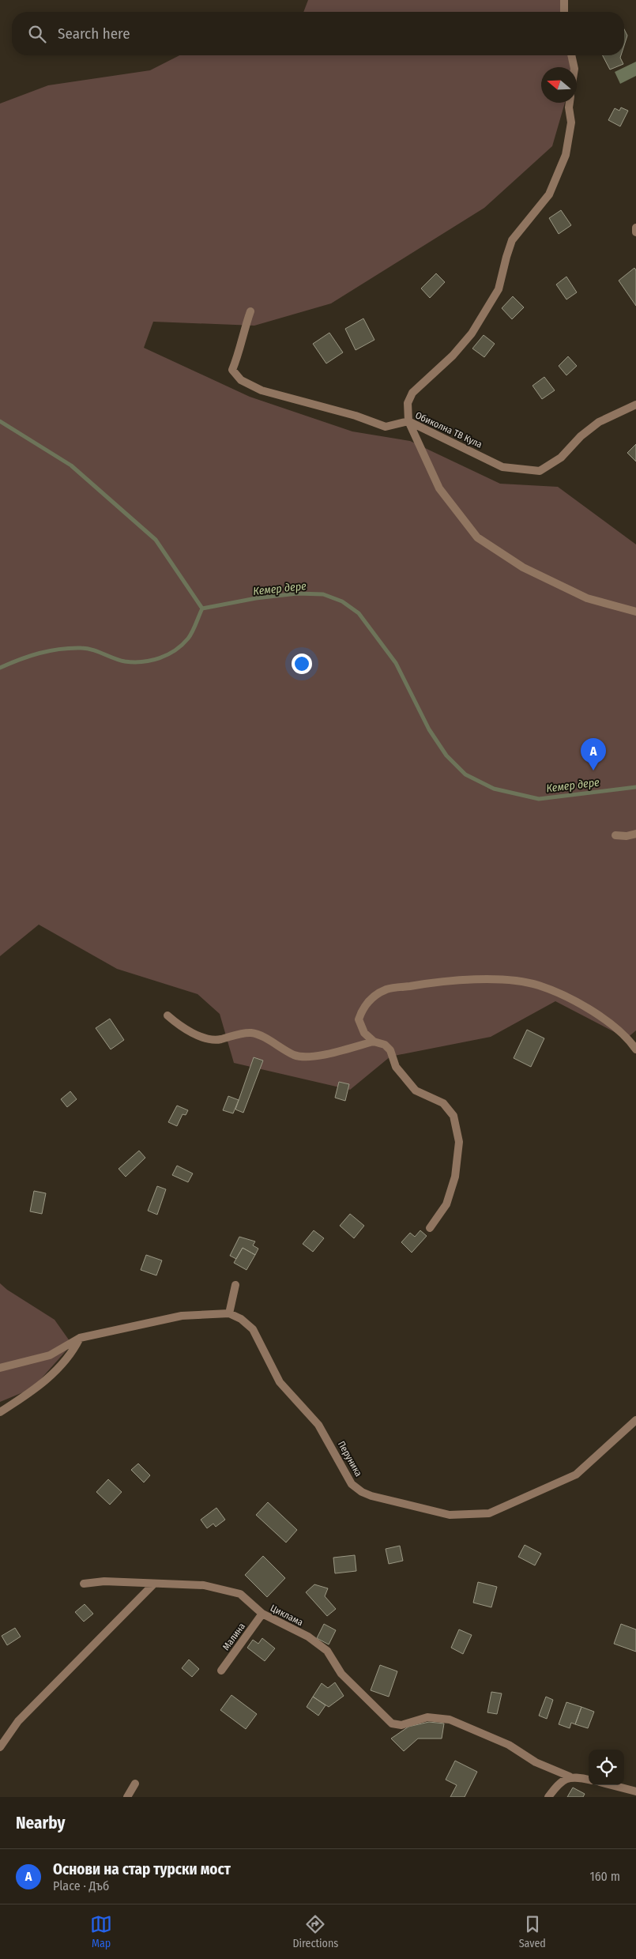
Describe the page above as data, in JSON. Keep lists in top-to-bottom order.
{
  "streets": {
    "street": [
      "Обиколна ТВ Кула",
      "Перуника",
      "Циклама",
      "Малина"
    ]
  },
  "crossings": [
    ["Циклама", "Малина"]
  ],
  "water": ["Кемер дере"],
  "north": "left",
  "page": {
    "search": "Search here",
    "pins": "A",
    "heading": "Nearby",
    "list": [
      {
        "mark": "A",
        "name": "Основи на стар турски мост",
        "note": "Place · Дъб",
        "value": "160 m"
      }
    ],
    "nav": ["Map", "Directions", "Saved"]
  }
}
